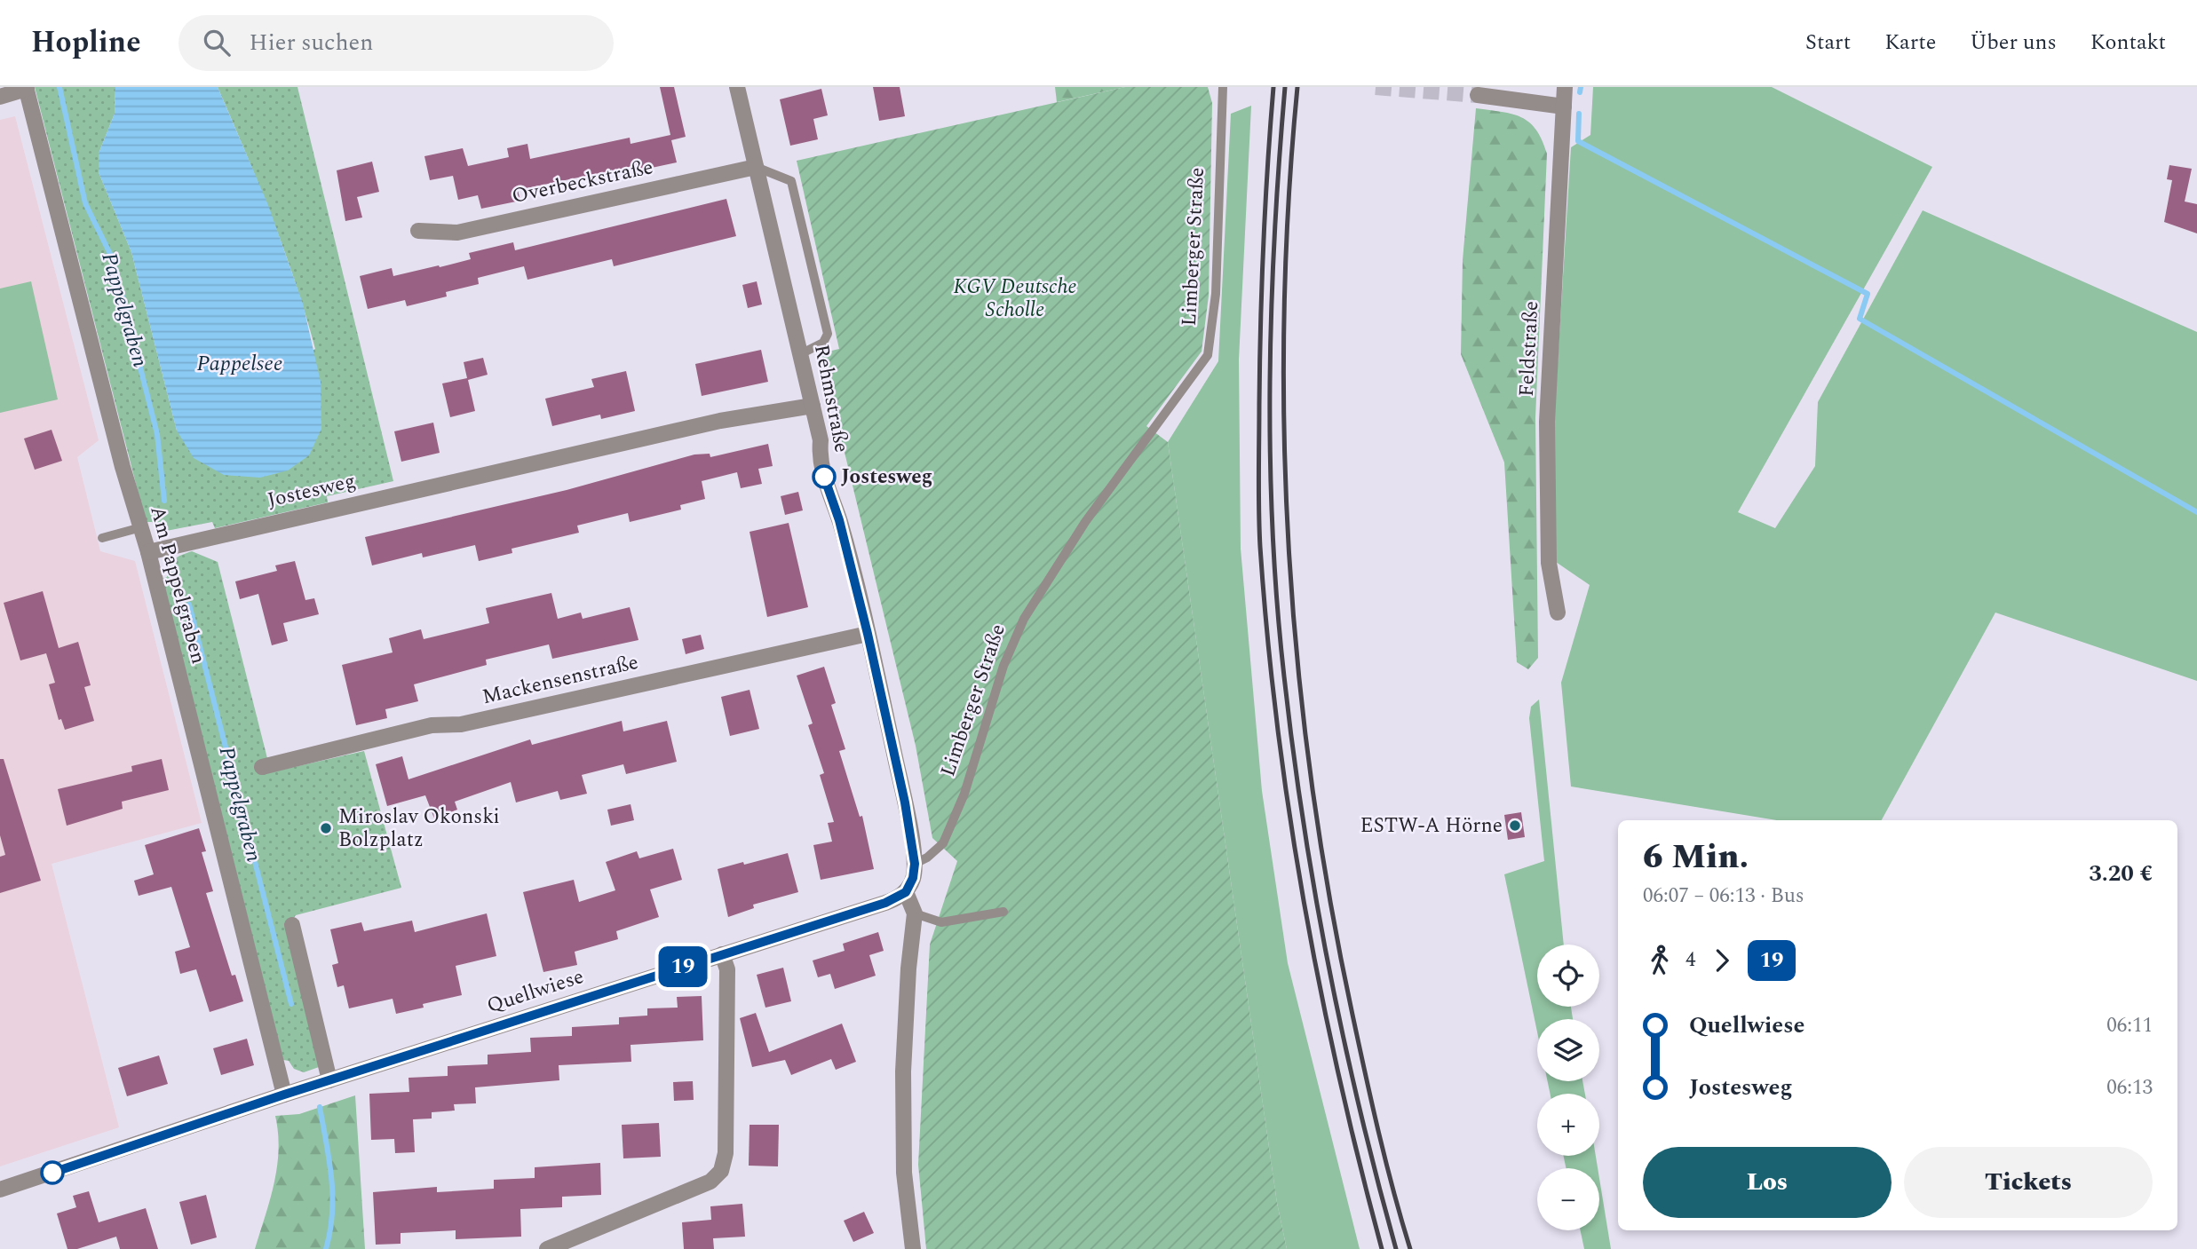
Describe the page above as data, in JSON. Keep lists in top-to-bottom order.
{
  "streets": {
    "street": [
      "Overbeckstraße",
      "Feldstraße",
      "Rehmstraße",
      "Jostesweg",
      "Am Pappelgraben",
      "Mackensenstraße",
      "Quellwiese"
    ],
    "lane": ["Limberger Straße"]
  },
  "crossings": [
    ["Overbeckstraße", "Rehmstraße"],
    ["Limberger Straße", "Rehmstraße"],
    ["Rehmstraße", "Jostesweg"],
    ["Rehmstraße", "Mackensenstraße"],
    ["Jostesweg", "Am Pappelgraben"],
    ["Am Pappelgraben", "Quellwiese"]
  ],
  "water": ["Pappelgraben", "Pappelsee"],
  "parks": ["KGV Deutsche Scholle"],
  "places": ["Jostesweg", "ESTW-A Hörne", "Miroslav Okonski Bolzplatz"],
  "lines": ["bus line 19"],
  "page": {
    "header": "Hopline",
    "search": "Hier suchen",
    "nav": [
      "Start",
      "Karte",
      "Über uns",
      "Kontakt"
    ],
    "on_map": "19",
    "heading": ["6 Min.", "06:07 – 06:13 · Bus", "3.20 €"],
    "legs": ["4", "19"],
    "map_buttons": ["+", "−"],
    "list": [
      {
        "name": "Quellwiese",
        "value": "06:11"
      },
      {
        "name": "Jostesweg",
        "value": "06:13"
      }
    ],
    "buttons": ["Los", "Tickets"]
  }
}
